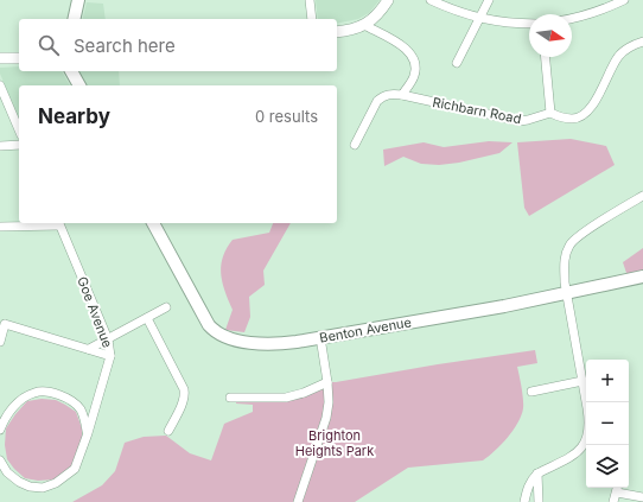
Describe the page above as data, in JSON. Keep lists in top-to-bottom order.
{
  "streets": {
    "main road": ["Benton Avenue"],
    "street": ["Richbarn Road", "Goe Avenue"]
  },
  "parks": ["Brighton Heights Park"],
  "north": "right",
  "page": {
    "search": "Search here",
    "heading": ["Nearby", "0 results"],
    "map_buttons": ["+", "−"]
  }
}
